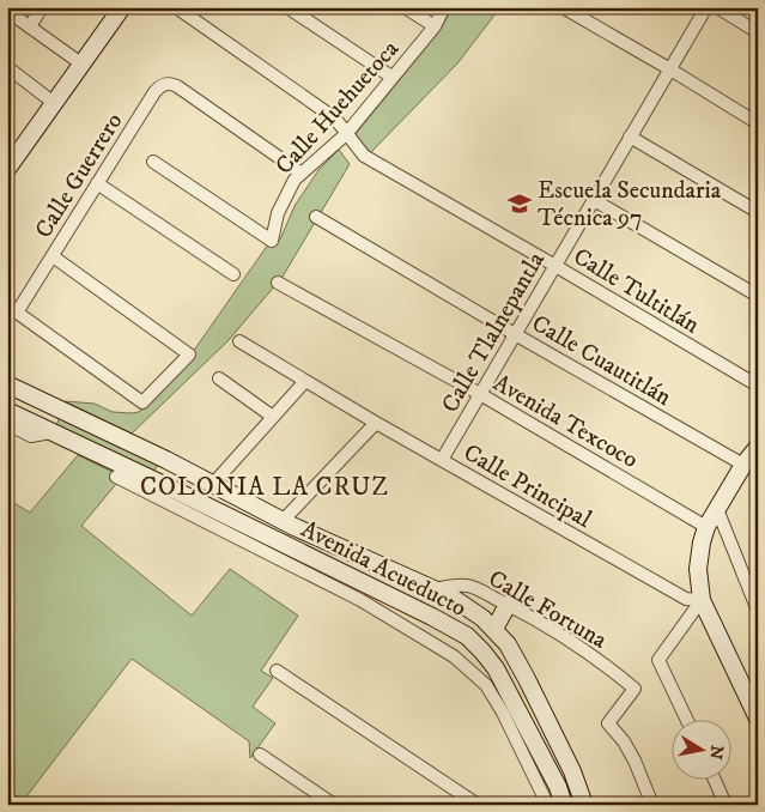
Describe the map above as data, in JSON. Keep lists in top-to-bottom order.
{
  "streets": {
    "street": [
      "Calle Huehuetoca",
      "Calle Guerrero",
      "Calle Tultitlán",
      "Calle Tlalnepantla",
      "Calle Cuautitlán",
      "Avenida Texcoco",
      "Calle Principal",
      "Avenida Acueducto",
      "Calle Fortuna"
    ]
  },
  "crossings": [
    ["Calle Huehuetoca", "Calle Guerrero"],
    ["Calle Huehuetoca", "Calle Tultitlán"],
    ["Calle Tultitlán", "Calle Tlalnepantla"],
    ["Calle Tlalnepantla", "Calle Cuautitlán"],
    ["Calle Tlalnepantla", "Avenida Texcoco"],
    ["Calle Tlalnepantla", "Calle Principal"],
    ["Avenida Acueducto", "Calle Fortuna"]
  ],
  "districts": ["COLONIA LA CRUZ"],
  "places": {
    "school or university": ["Escuela Secundaria Técnica 97"]
  },
  "north": "right"
}
